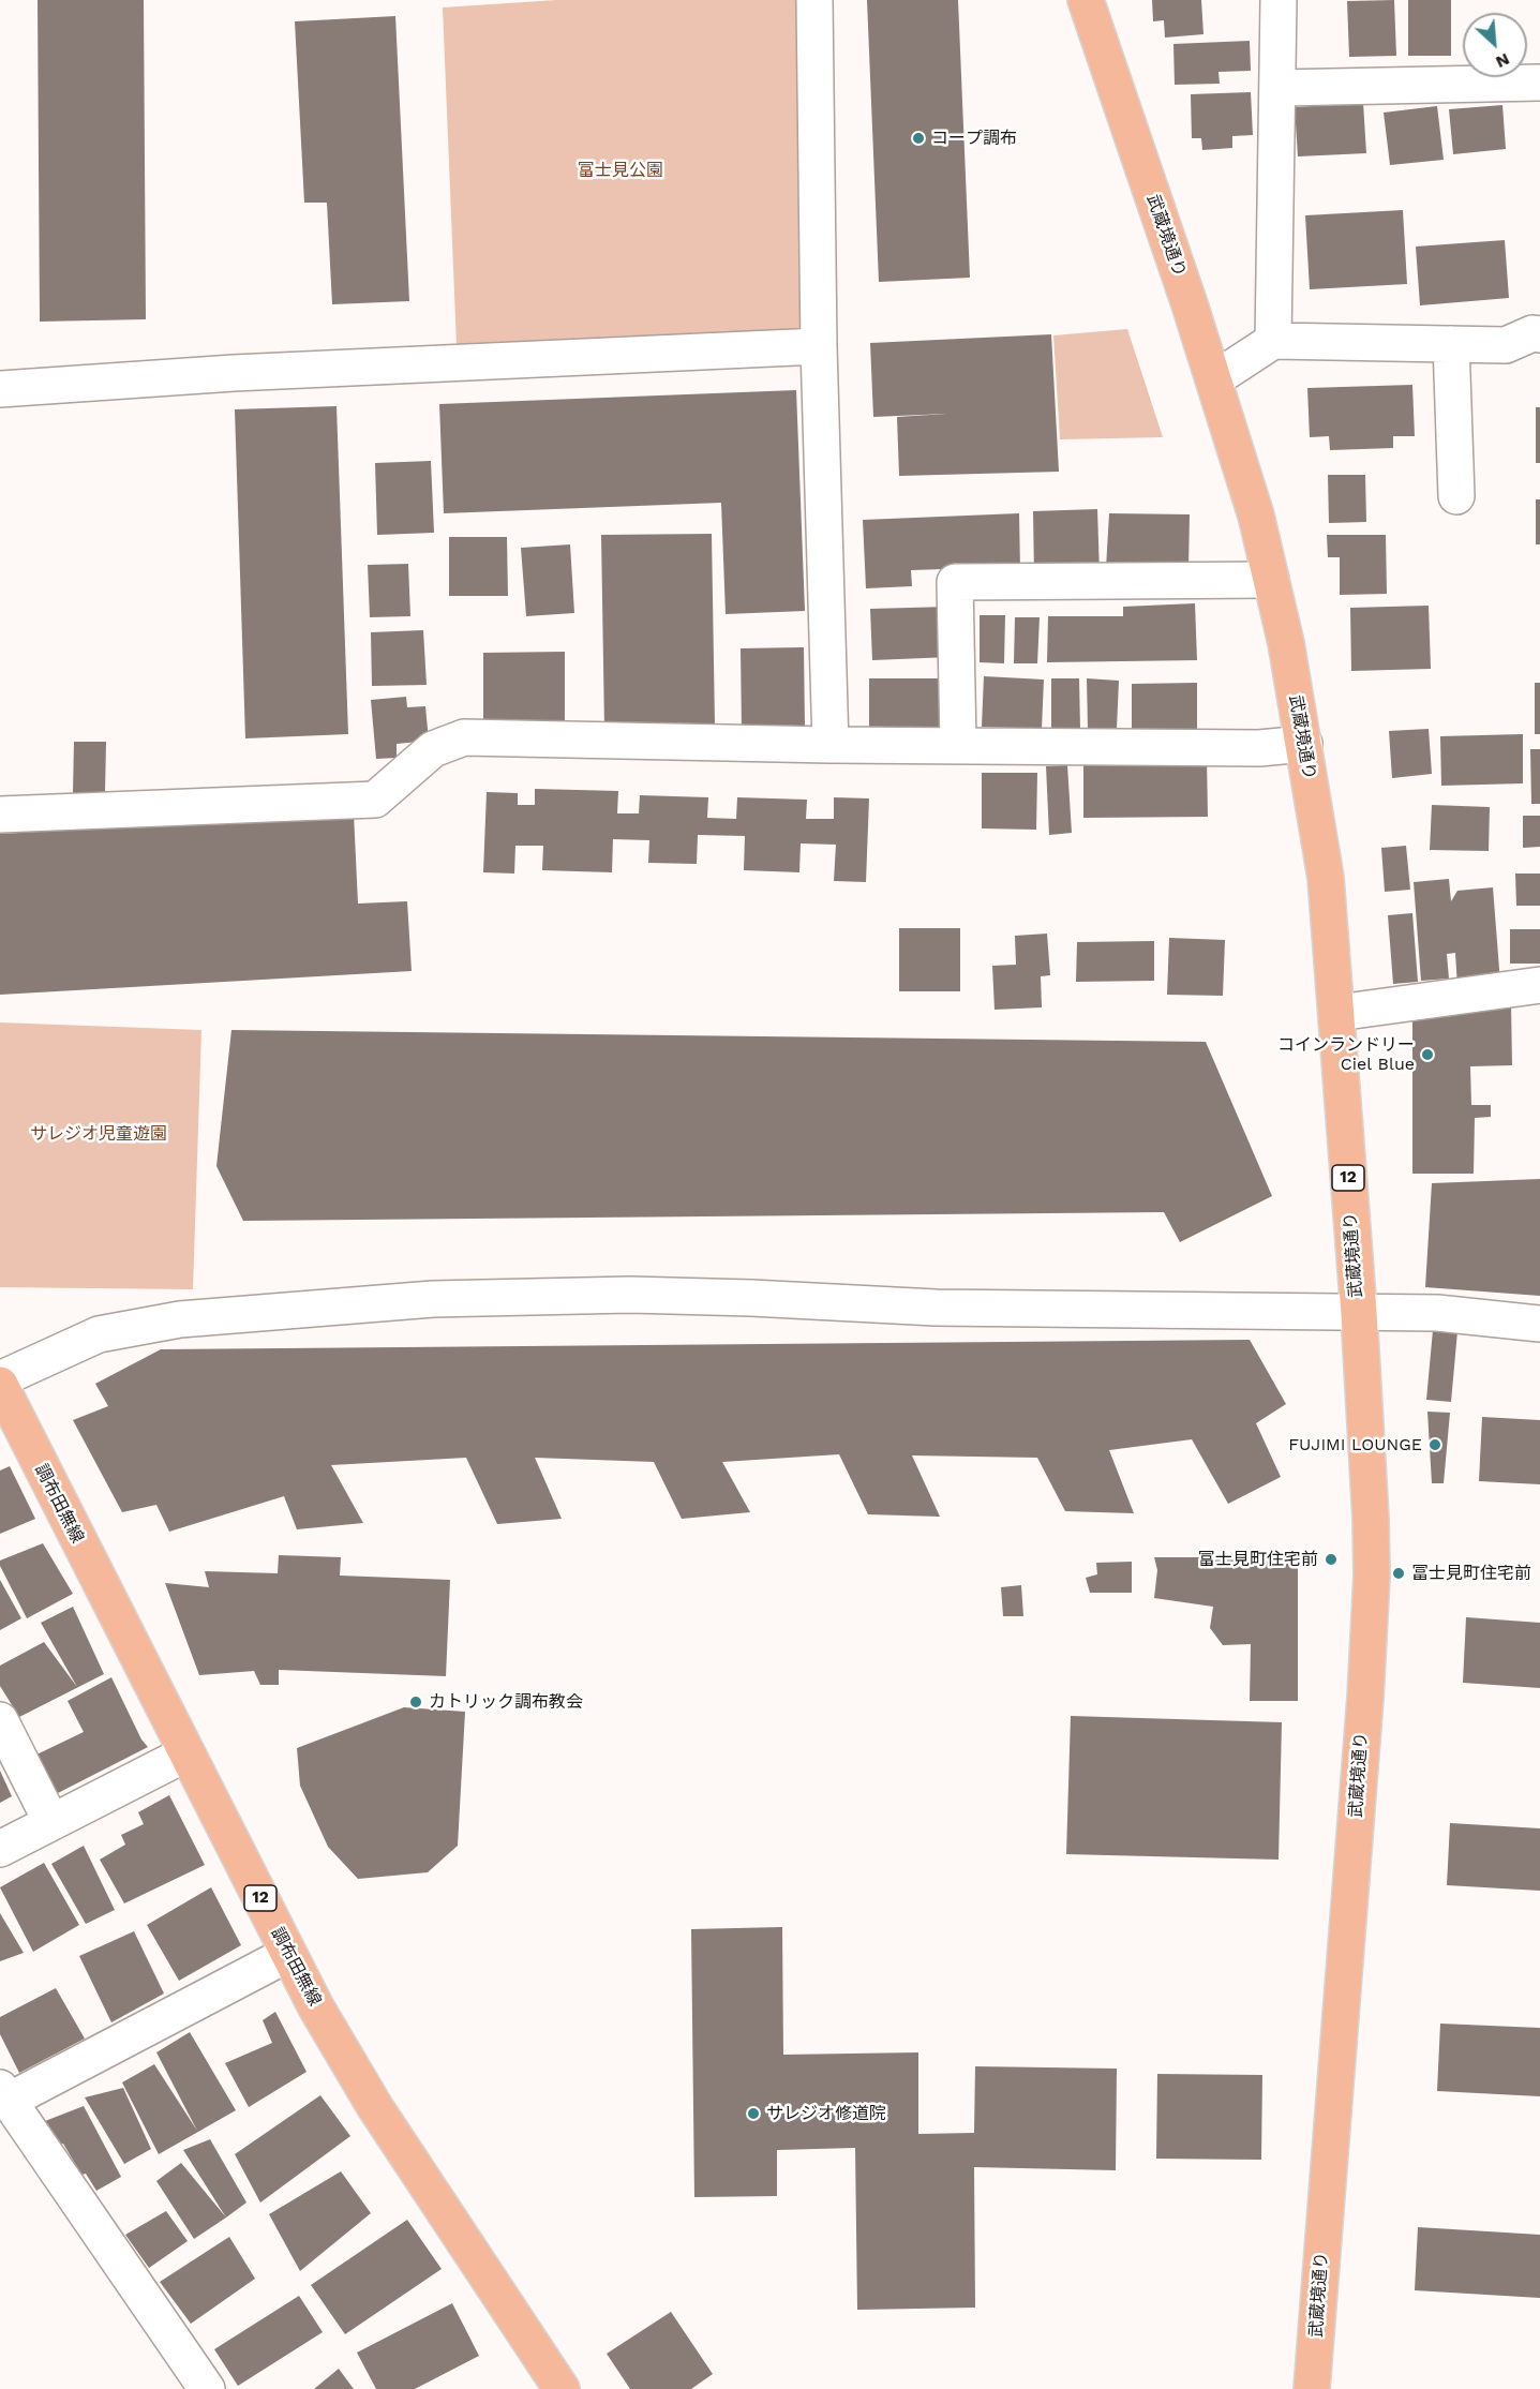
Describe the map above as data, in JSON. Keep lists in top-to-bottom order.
{
  "streets": {
    "main road": ["武蔵境通り", "12", "調布田無線"]
  },
  "parks": ["富士見公園", "サレジオ児童遊園"],
  "places": [
    "コープ調布",
    "コインランドリー Ciel Blue",
    "FUJIMI LOUNGE",
    "富士見町住宅前",
    "冨士見町住宅前",
    "カトリック調布教会",
    "サレジオ修道院"
  ],
  "north": "bottom right"
}
